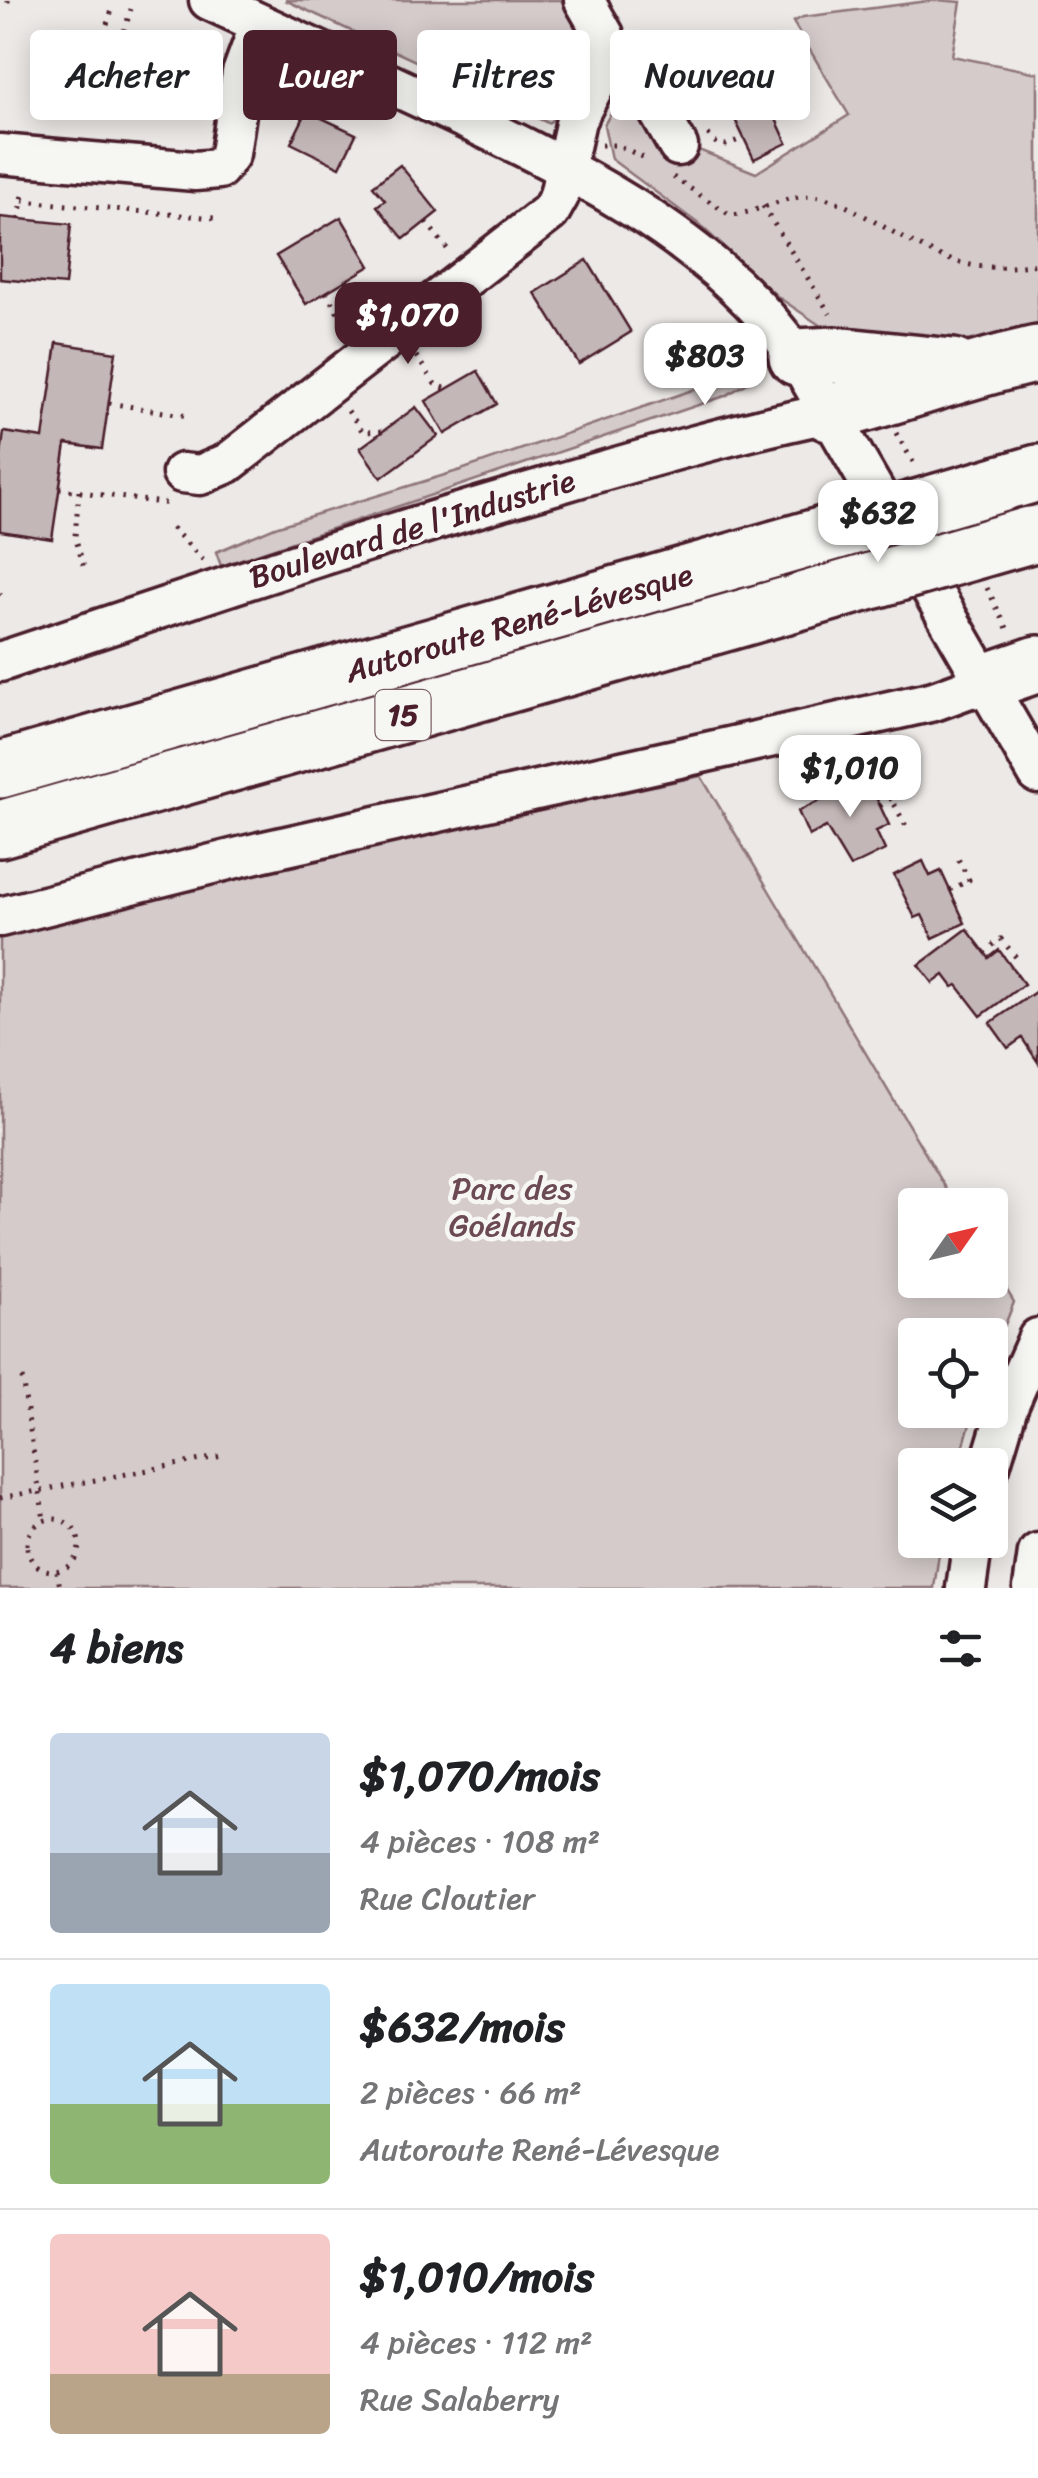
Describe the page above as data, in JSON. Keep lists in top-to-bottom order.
{
  "streets": {
    "highway": ["Autoroute René-Lévesque", "15"],
    "street": ["Boulevard de l'Industrie"]
  },
  "parks": ["Parc des Goélands"],
  "north": "top right",
  "page": {
    "chip": [
      "Acheter",
      "Louer",
      "Filtres",
      "Nouveau"
    ],
    "price": [
      "$1,070",
      "$803",
      "$632",
      "$1,010"
    ],
    "heading": "4 biens",
    "list": [
      {
        "name": "$1,070/mois",
        "note": "4 pièces · 108 m² · Rue Cloutier"
      },
      {
        "name": "$632/mois",
        "note": "2 pièces · 66 m² · Autoroute René-Lévesque"
      },
      {
        "name": "$1,010/mois",
        "note": "4 pièces · 112 m² · Rue Salaberry"
      }
    ]
  }
}
